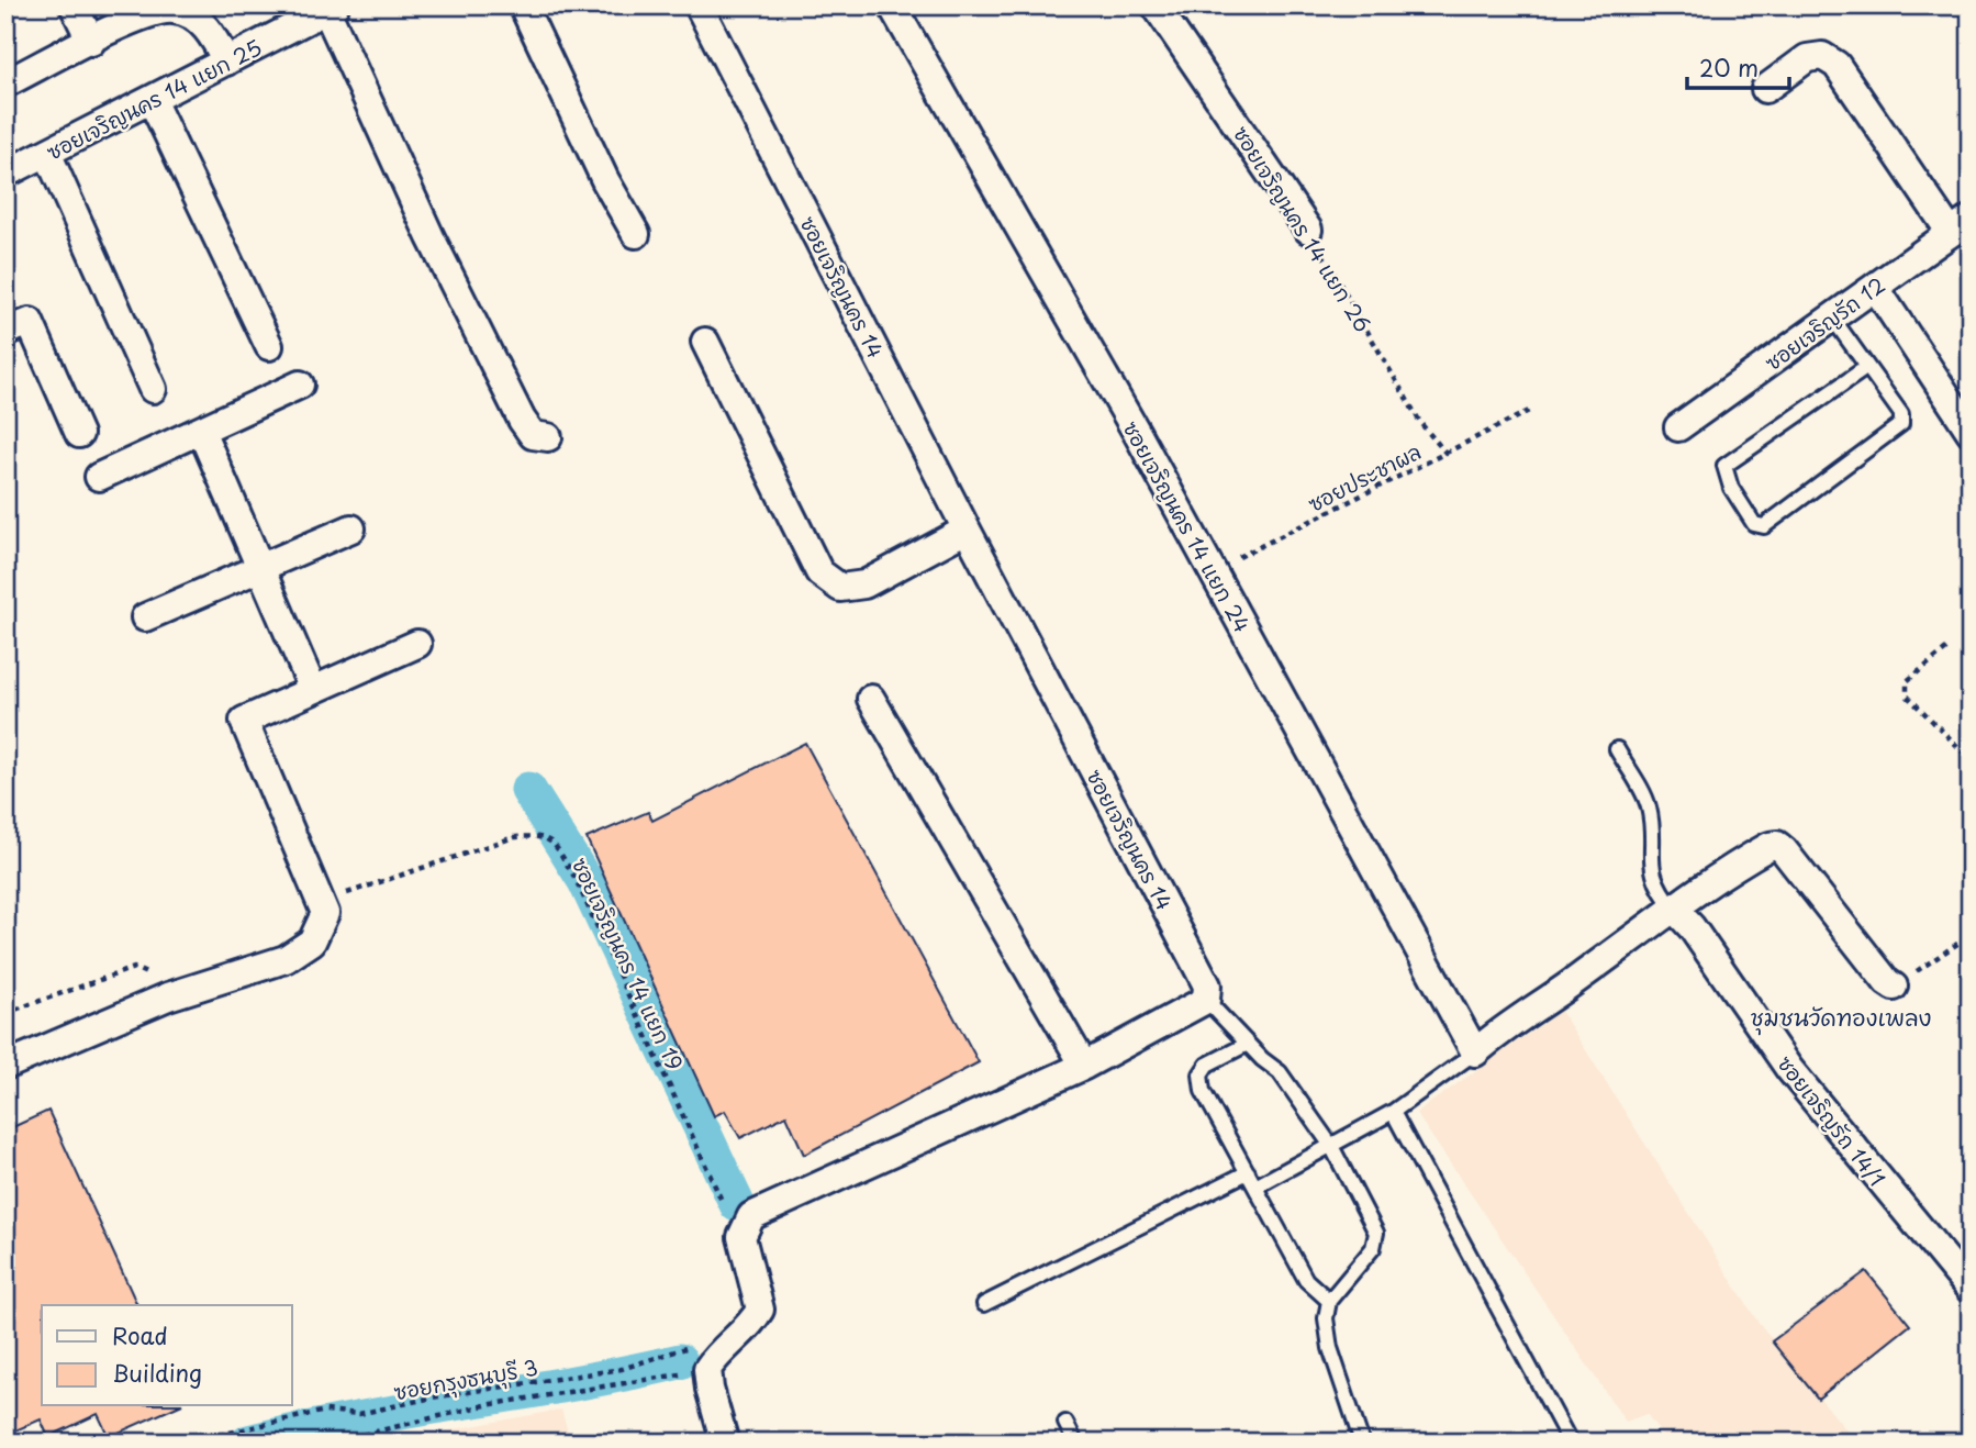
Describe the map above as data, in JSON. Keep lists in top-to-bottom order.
{
  "streets": {
    "street": [
      "ซอยเจริญนคร 14 แยก 25",
      "ซอยเจริญนคร 14 แยก 26",
      "ซอยเจริญนคร 14",
      "ซอยเจริญรัถ 12",
      "ซอยเจริญนคร 14 แยก 24",
      "ซอยเจริญรัถ 14/1"
    ],
    "path": ["ซอยประชาผล", "ซอยเจริญนคร 14 แยก 19", "ซอยกรุงธนบุรี 3"]
  },
  "crossings": [
    ["ซอยเจริญนคร 14 แยก 26", "ซอยประชาผล"],
    ["ซอยประชาผล", "ซอยเจริญนคร 14 แยก 24"]
  ],
  "districts": ["ชุมชนวัดทองเพลง"],
  "legend": ["Road", "Building"],
  "scale_bar": "20 m"
}
